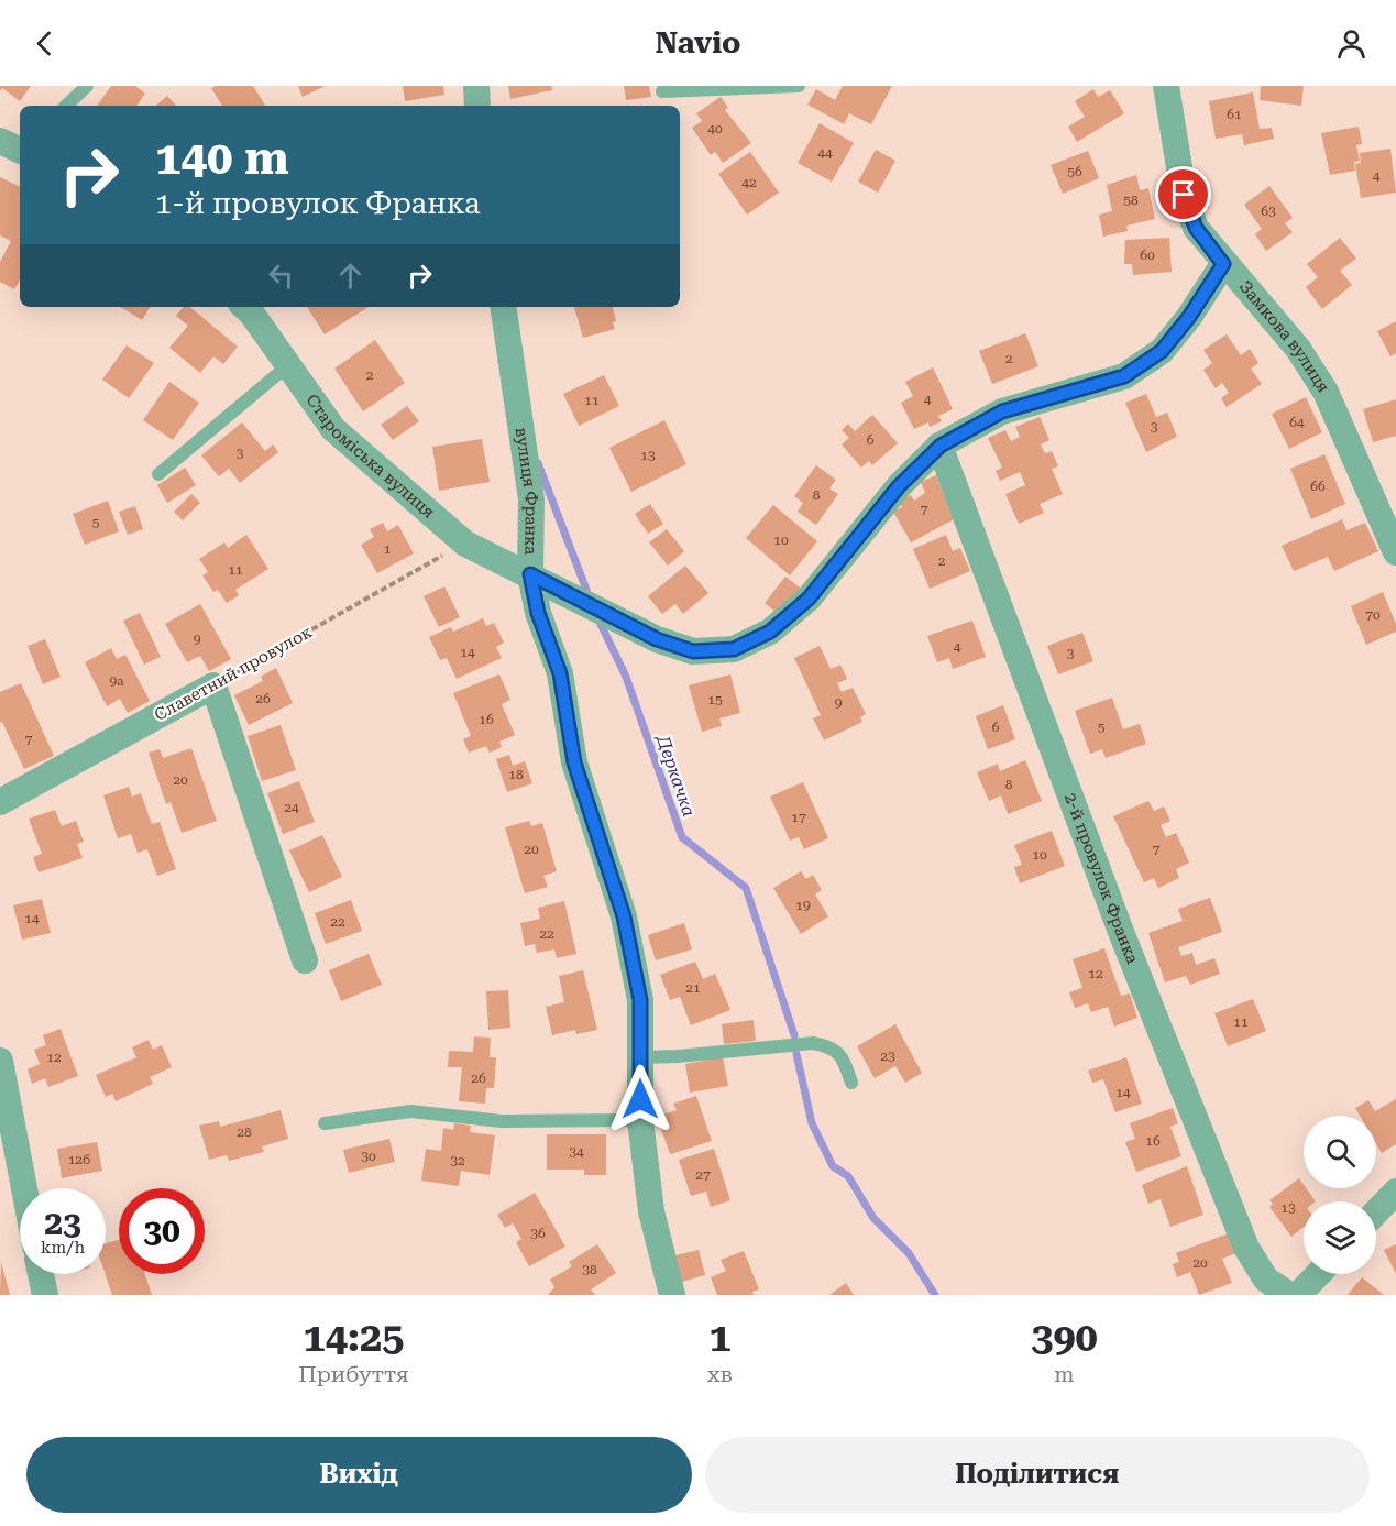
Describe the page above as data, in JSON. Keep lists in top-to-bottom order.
{
  "streets": {
    "street": [
      "Замкова вулиця",
      "Староміська вулиця",
      "вулиця Франка",
      "Славетний провулок",
      "2-й провулок Франка"
    ]
  },
  "crossings": [
    ["Замкова вулиця", "Староміська вулиця"],
    ["Староміська вулиця", "вулиця Франка"],
    ["Староміська вулиця", "Славетний провулок"],
    ["Староміська вулиця", "2-й провулок Франка"]
  ],
  "water": ["Деркачка"],
  "house_numbers": [
    "61",
    "40",
    "44",
    "56",
    "4",
    "42",
    "58",
    "63",
    "60",
    "2",
    "2",
    "4",
    "11",
    "64",
    "3",
    "6",
    "3",
    "13",
    "66",
    "8",
    "7",
    "5",
    "10",
    "1",
    "2",
    "11",
    "70",
    "9",
    "4",
    "14",
    "3",
    "9а",
    "26",
    "15",
    "9",
    "16",
    "6",
    "5",
    "7",
    "18",
    "20",
    "8",
    "24",
    "17",
    "20",
    "7",
    "10",
    "19",
    "14",
    "22",
    "22",
    "12",
    "21",
    "11",
    "23",
    "12",
    "26",
    "14",
    "28",
    "16",
    "34",
    "30",
    "12б",
    "32",
    "27",
    "13",
    "36",
    "20",
    "38"
  ],
  "page": {
    "header": "Navio",
    "turn": ["140 m", "1-й провулок Франка"],
    "speed": "23 km/h",
    "limit": "30",
    "eta": [
      "14:25",
      "Прибуття",
      "1",
      "хв",
      "390",
      "m"
    ],
    "buttons": ["Вихід", "Поділитися"]
  }
}
